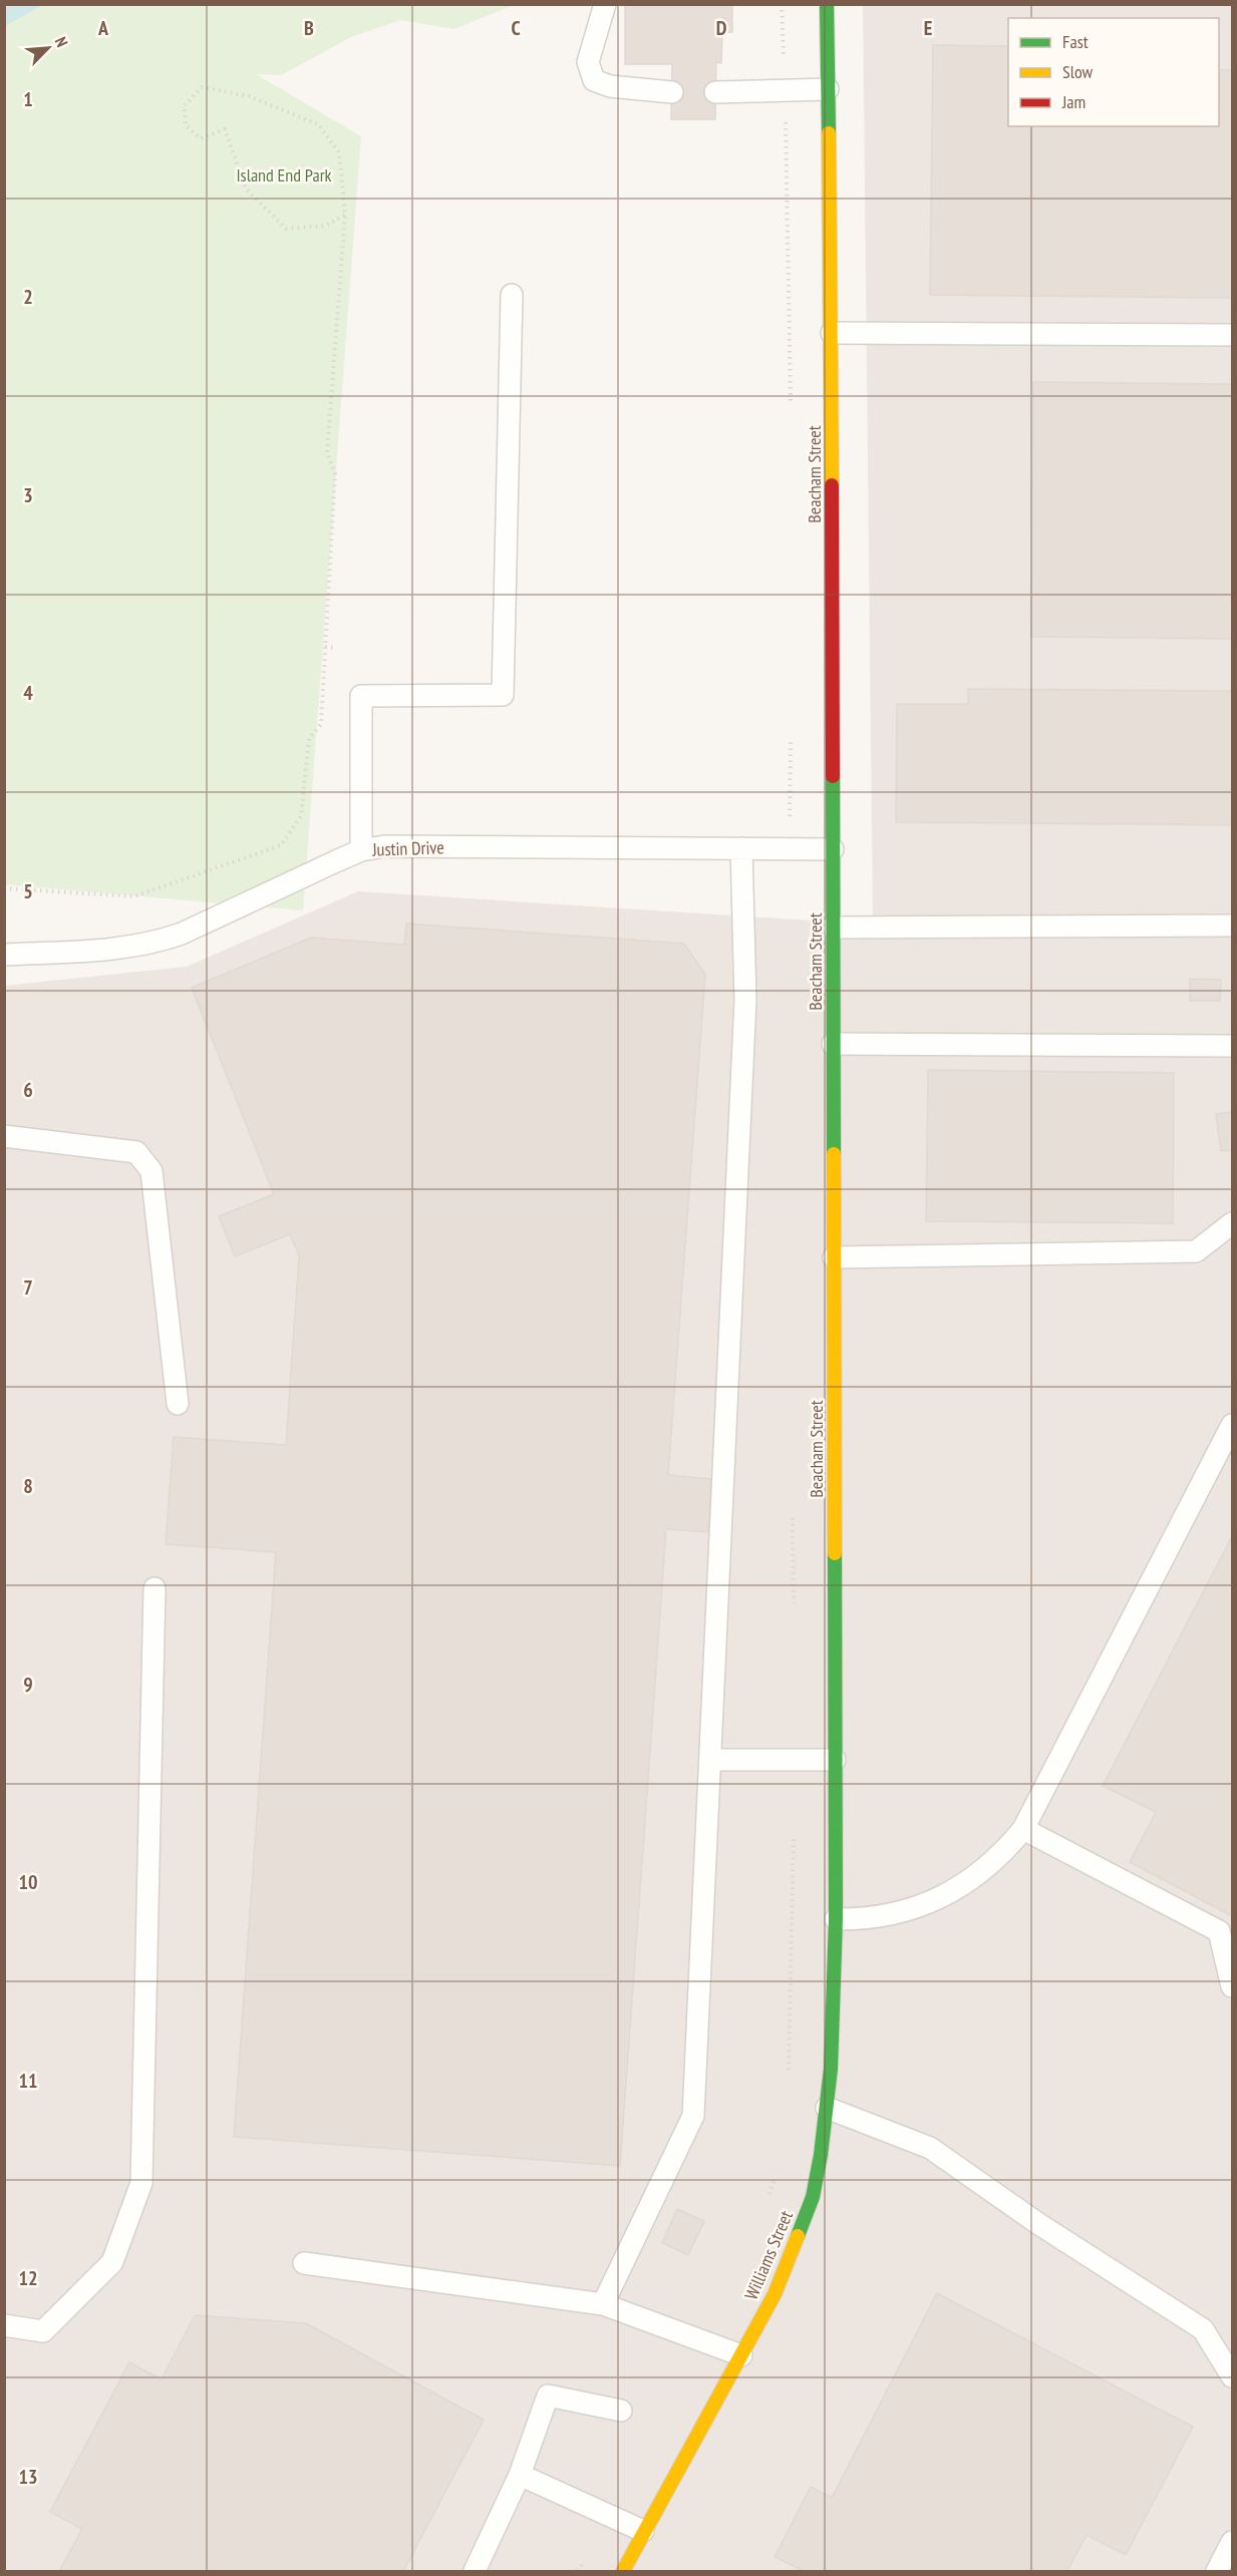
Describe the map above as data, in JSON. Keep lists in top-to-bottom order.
{
  "streets": {
    "main road": ["Beacham Street", "Williams Street"],
    "lane": ["Justin Drive"]
  },
  "crossings": [
    ["Beacham Street", "Justin Drive"],
    ["Beacham Street", "Williams Street"]
  ],
  "parks": ["Island End Park"],
  "legend": ["Fast", "Slow", "Jam"],
  "north": "top right",
  "grid": {
    "columns": [
      "A",
      "B",
      "C",
      "D",
      "E"
    ],
    "rows": [
      "1",
      "2",
      "3",
      "4",
      "5",
      "6",
      "7",
      "8",
      "9",
      "10",
      "11",
      "12",
      "13"
    ]
  }
}
